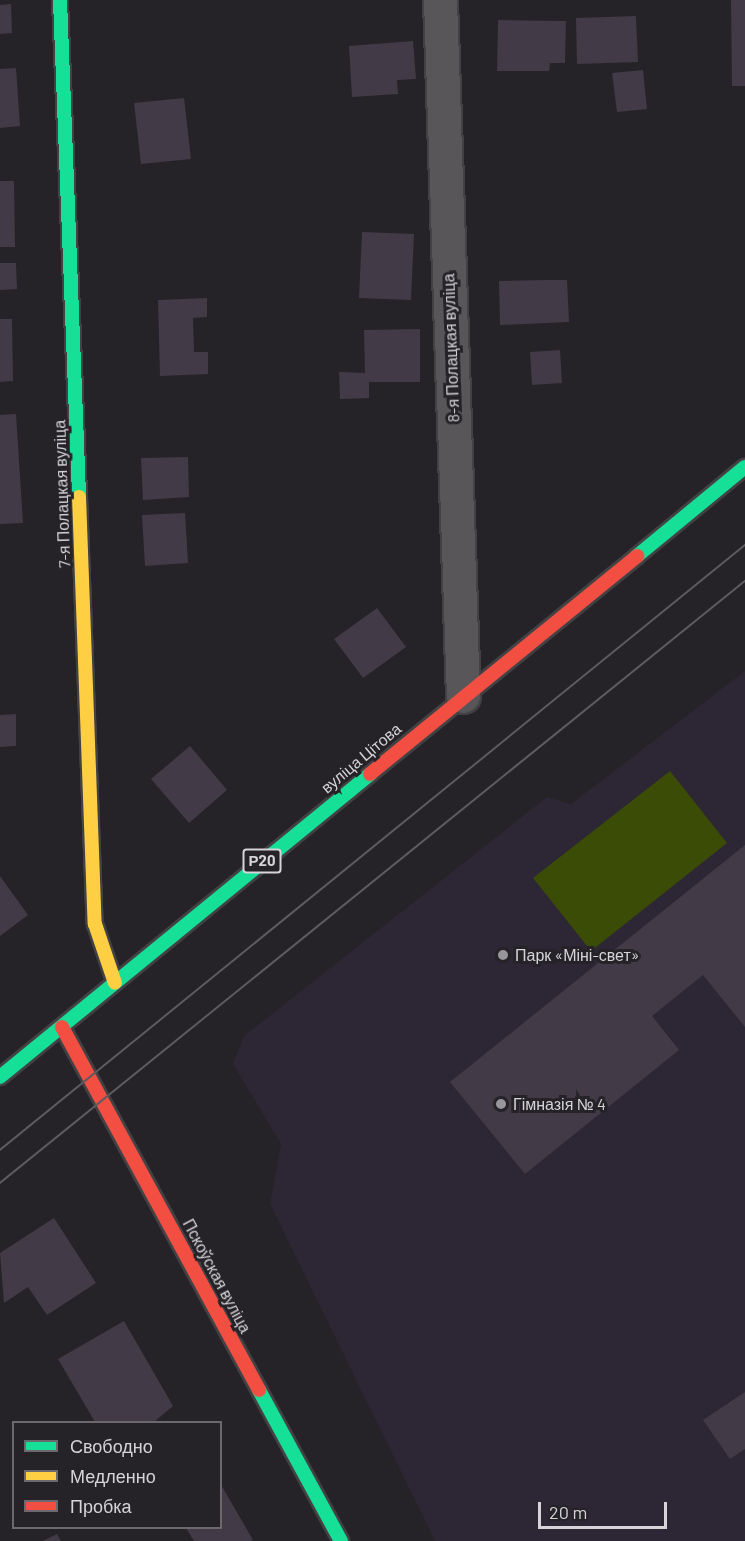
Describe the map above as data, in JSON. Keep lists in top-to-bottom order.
{
  "streets": {
    "street": [
      "8-я Полацкая вуліца",
      "7-я Полацкая вуліца",
      "вуліца Цітова",
      "Р20",
      "Пскоўская вуліца"
    ]
  },
  "crossings": [
    ["8-я Полацкая вуліца", "вуліца Цітова"],
    ["7-я Полацкая вуліца", "вуліца Цітова"],
    ["вуліца Цітова", "Пскоўская вуліца"]
  ],
  "places": ["Парк «Міні-свет»", "Гімназія № 4"],
  "legend": ["Свободно", "Медленно", "Пробка"],
  "scale_bar": "20 m"
}
